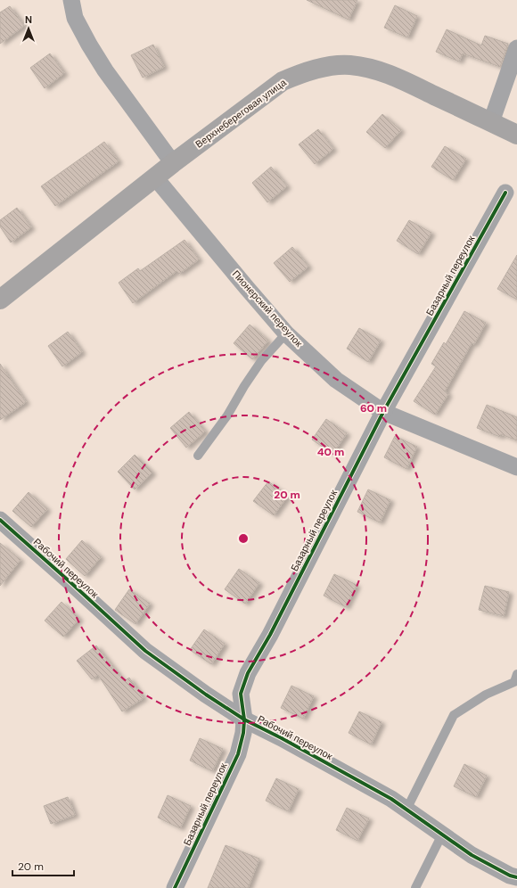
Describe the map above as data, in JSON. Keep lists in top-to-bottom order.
{
  "streets": {
    "street": [
      "Верхнебереговая улица",
      "Базарный переулок",
      "Пионерский переулок",
      "Рабочий переулок"
    ]
  },
  "crossings": [
    ["Верхнебереговая улица", "Пионерский переулок"],
    ["Базарный переулок", "Пионерский переулок"],
    ["Базарный переулок", "Рабочий переулок"]
  ],
  "scale_bar": "20 m",
  "north": "top",
  "rings": ["60 m", "40 m", "20 m"]
}
